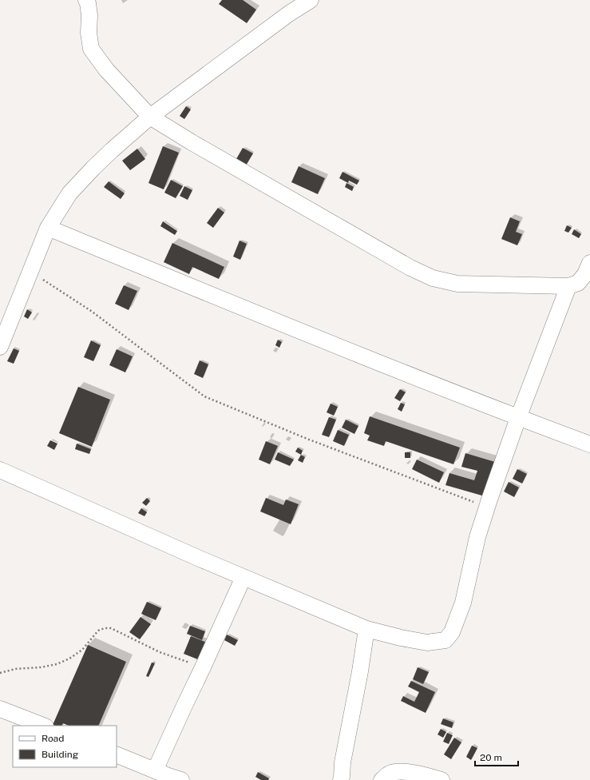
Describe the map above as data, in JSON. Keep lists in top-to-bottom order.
{
  "legend": ["Road", "Building"],
  "scale_bar": "20 m"
}
